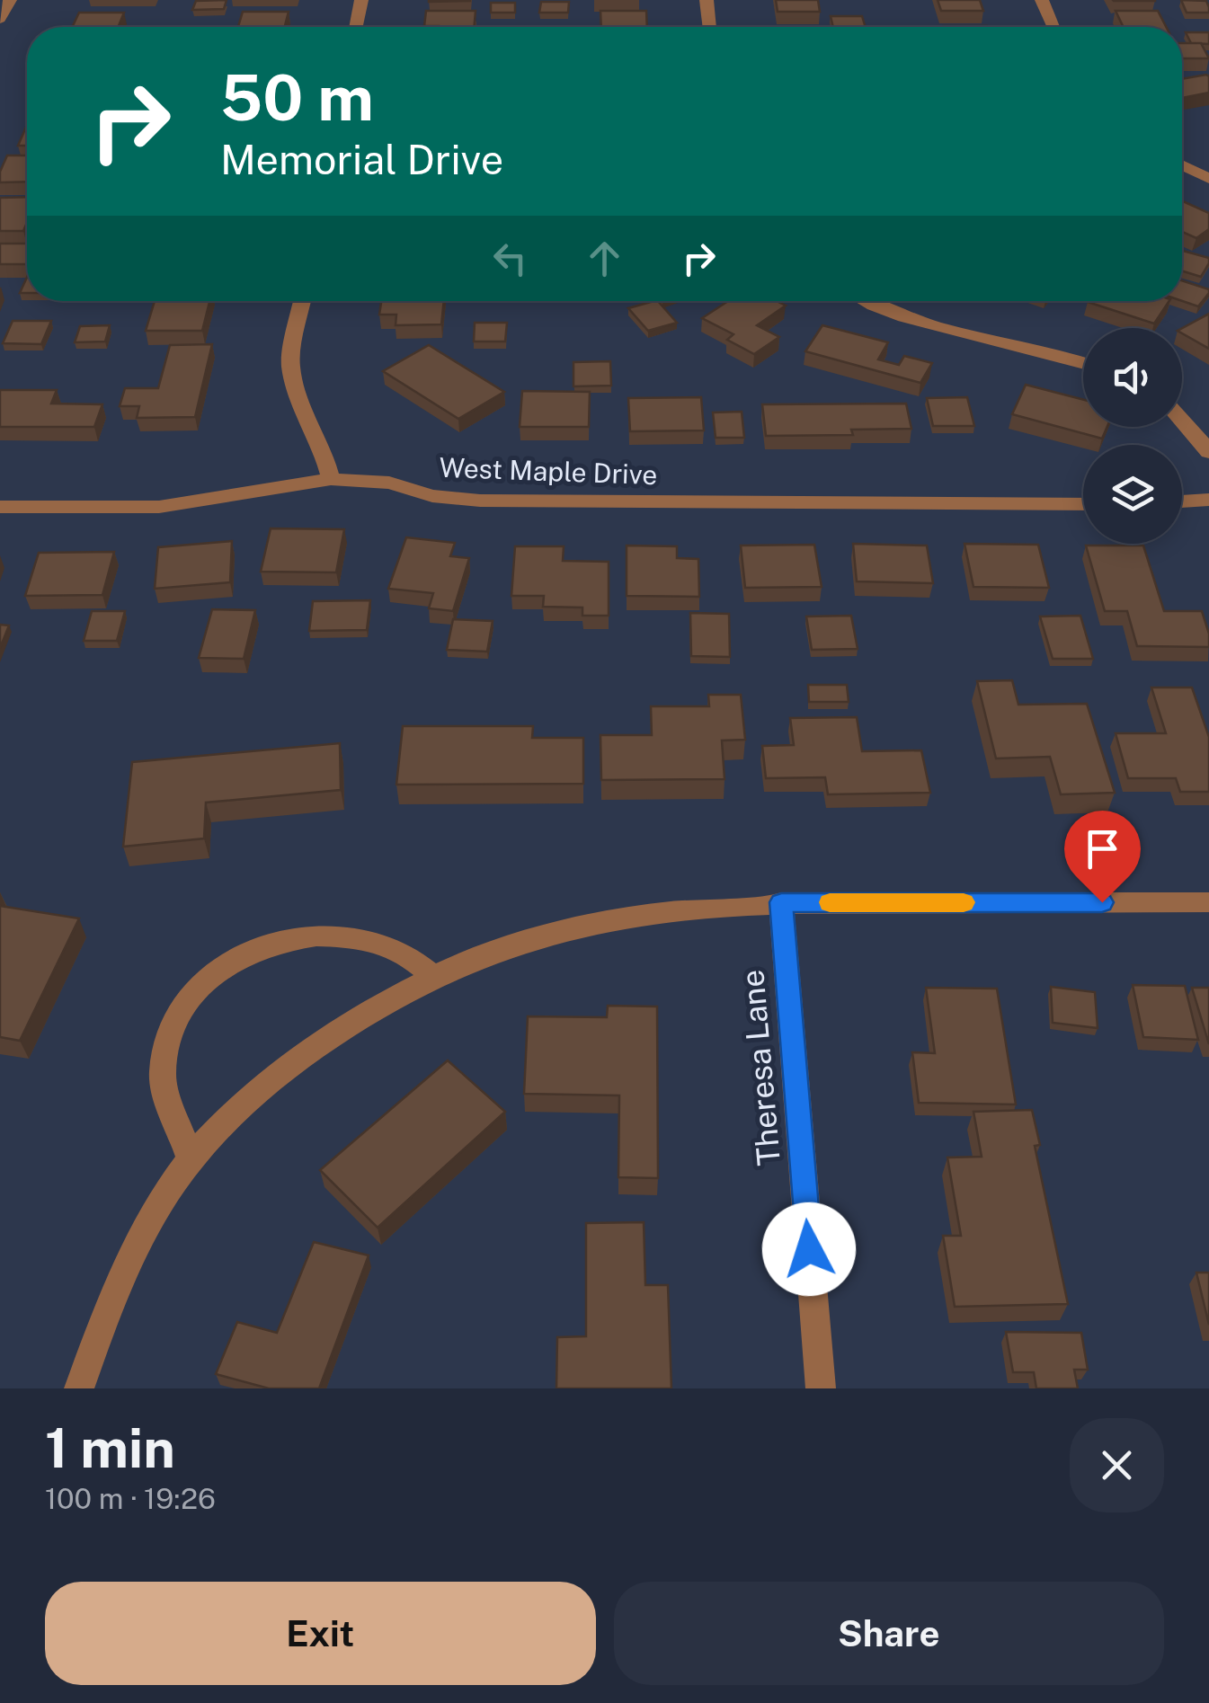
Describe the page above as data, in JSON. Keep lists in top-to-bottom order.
{
  "streets": {
    "street": ["West Maple Drive", "Theresa Lane"]
  },
  "page": {
    "turn": ["50 m", "Memorial Drive"],
    "heading": ["1 min", "100 m · 19:26"],
    "buttons": ["Exit", "Share"]
  }
}
